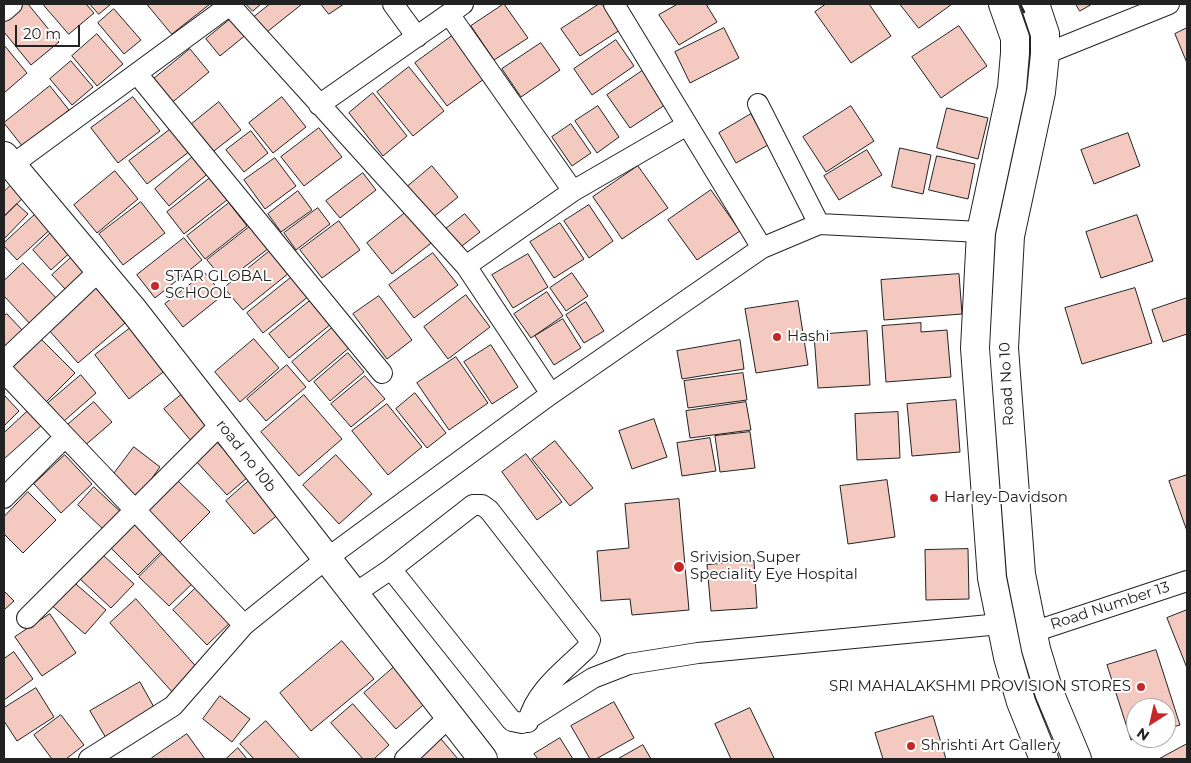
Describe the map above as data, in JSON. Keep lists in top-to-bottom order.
{
  "streets": {
    "main road": ["Road No 10", "road no 10b"],
    "street": ["Road Number 13"]
  },
  "crossings": [
    ["Road No 10", "Road Number 13"]
  ],
  "places": [
    "STAR GLOBAL SCHOOL",
    "Hashi",
    "Harley-Davidson",
    "Srivision Super Speciality Eye Hospital",
    "SRI MAHALAKSHMI PROVISION STORES",
    "Shrishti Art Gallery"
  ],
  "scale_bar": "20 m",
  "north": "bottom left"
}
